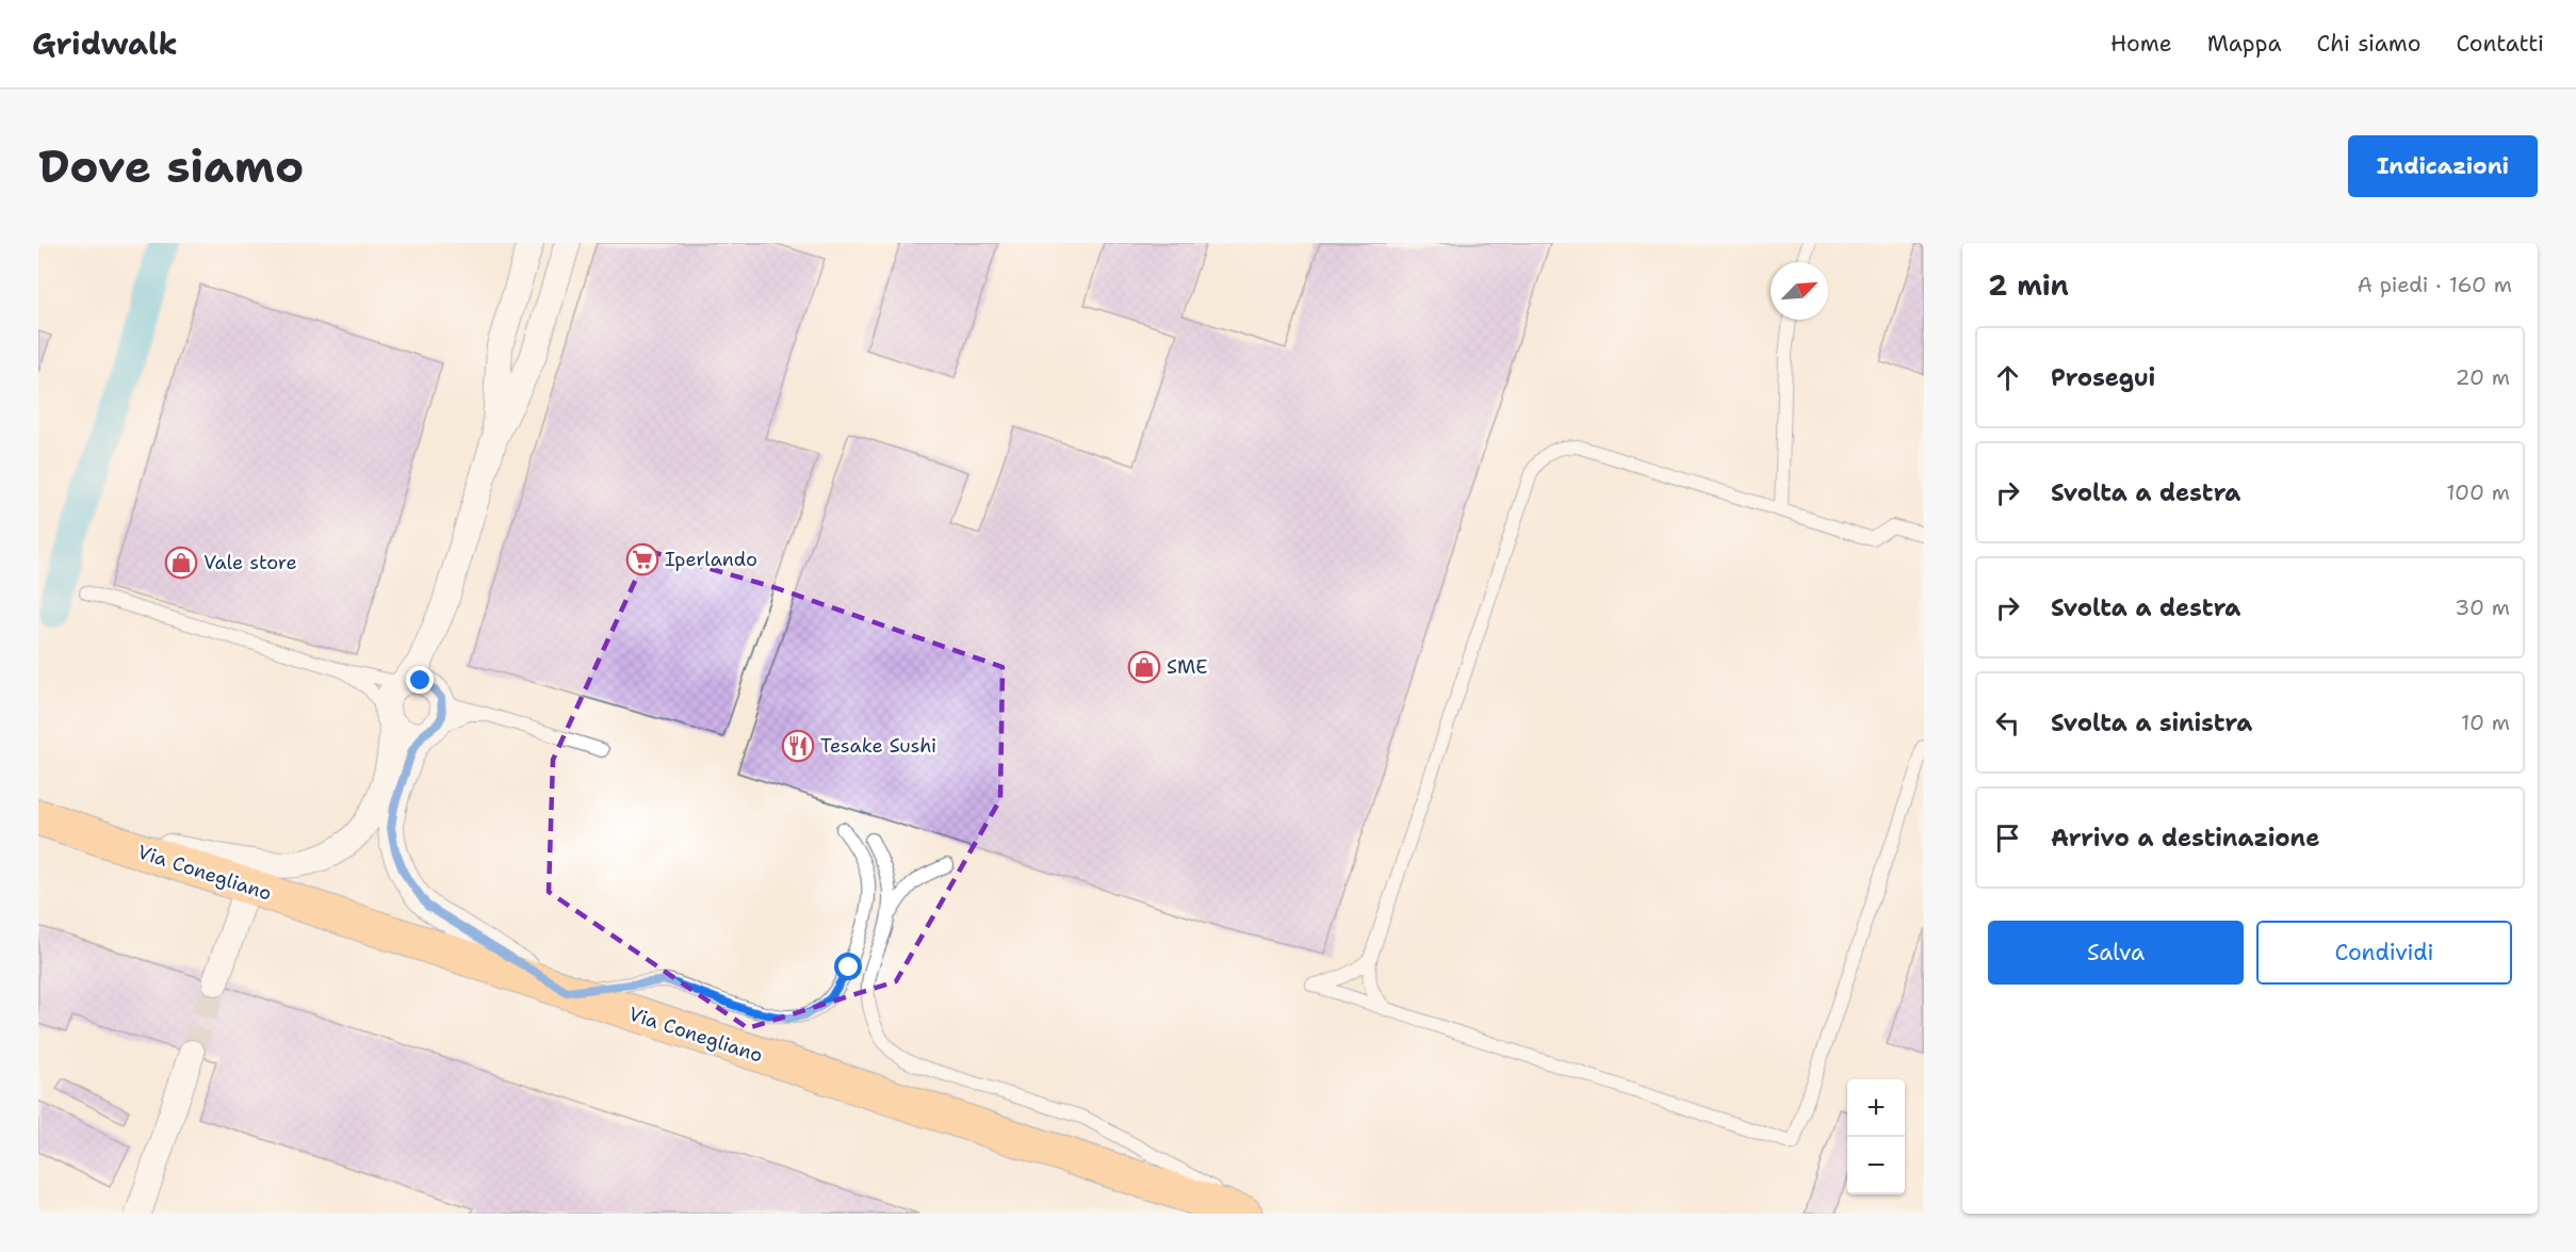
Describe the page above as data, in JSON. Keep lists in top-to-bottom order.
{
  "streets": {
    "main road": ["Via Conegliano"]
  },
  "places": {
    "supermarket": ["Iperlando"],
    "shop": ["Vale store", "SME"],
    "restaurant": ["Tesake Sushi"]
  },
  "north": "top right",
  "page": {
    "header": "Gridwalk",
    "nav": [
      "Home",
      "Mappa",
      "Chi siamo",
      "Contatti"
    ],
    "buttons": [
      "Indicazioni",
      ["Salva", "Condividi"]
    ],
    "title": "Dove siamo",
    "heading": ["2 min", "A piedi · 160 m"],
    "list": [
      ["Prosegui", "20 m"],
      ["Svolta a destra", "100 m"],
      ["Svolta a destra", "30 m"],
      ["Svolta a sinistra", "10 m"],
      "Arrivo a destinazione"
    ],
    "map_buttons": ["+", "−"]
  }
}
